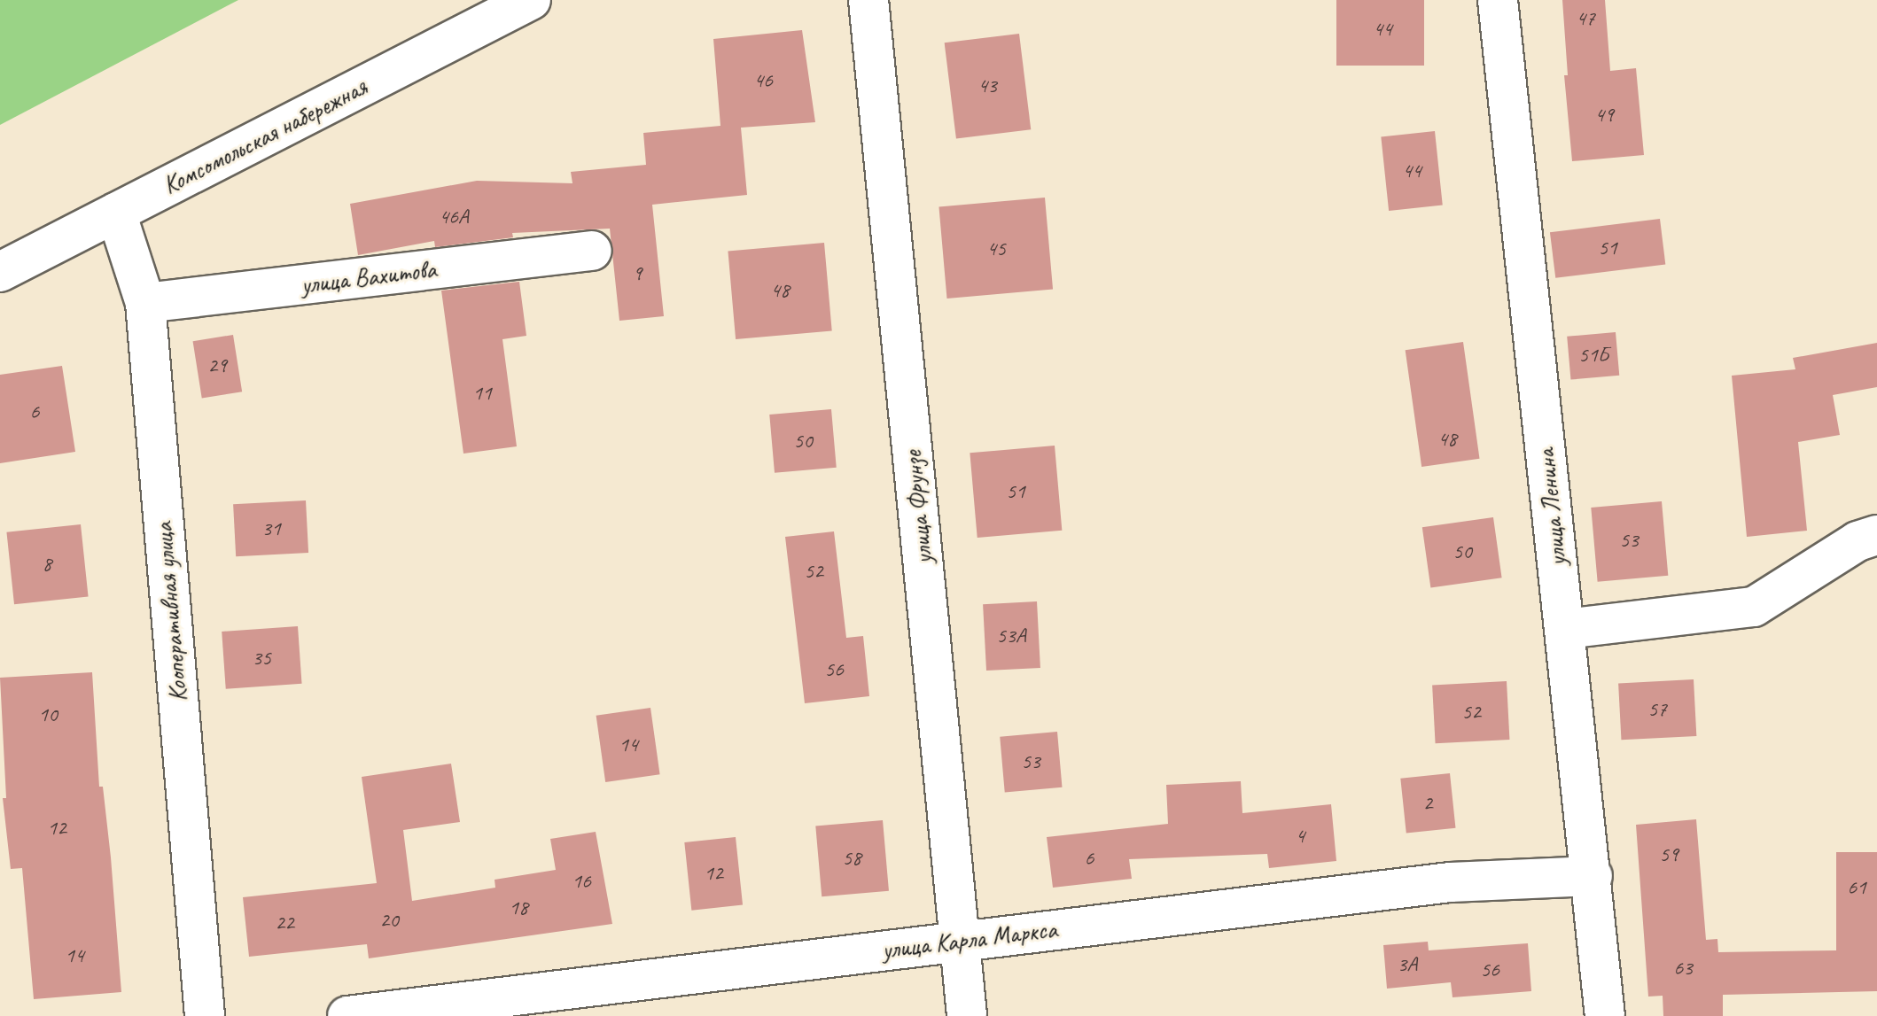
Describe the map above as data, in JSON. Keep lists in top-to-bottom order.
{
  "streets": {
    "street": [
      "Комсомольская набережная",
      "улица Вахитова",
      "улица Фрунзе",
      "улица Ленина",
      "Кооперативная улица",
      "улица Карла Маркса"
    ]
  },
  "crossings": [
    ["Комсомольская набережная", "Кооперативная улица"],
    ["улица Вахитова", "Кооперативная улица"],
    ["улица Фрунзе", "улица Карла Маркса"],
    ["улица Ленина", "улица Карла Маркса"]
  ],
  "house_numbers": [
    "47",
    "44",
    "46",
    "43",
    "49",
    "44",
    "46А",
    "51",
    "45",
    "9",
    "48",
    "51Б",
    "29",
    "11",
    "6",
    "48",
    "50",
    "51",
    "31",
    "53",
    "50",
    "8",
    "52",
    "53А",
    "35",
    "56",
    "57",
    "52",
    "10",
    "14",
    "53",
    "2",
    "12",
    "4",
    "59",
    "58",
    "6",
    "12",
    "16",
    "61",
    "18",
    "20",
    "22",
    "14",
    "3А",
    "63",
    "56"
  ]
}
